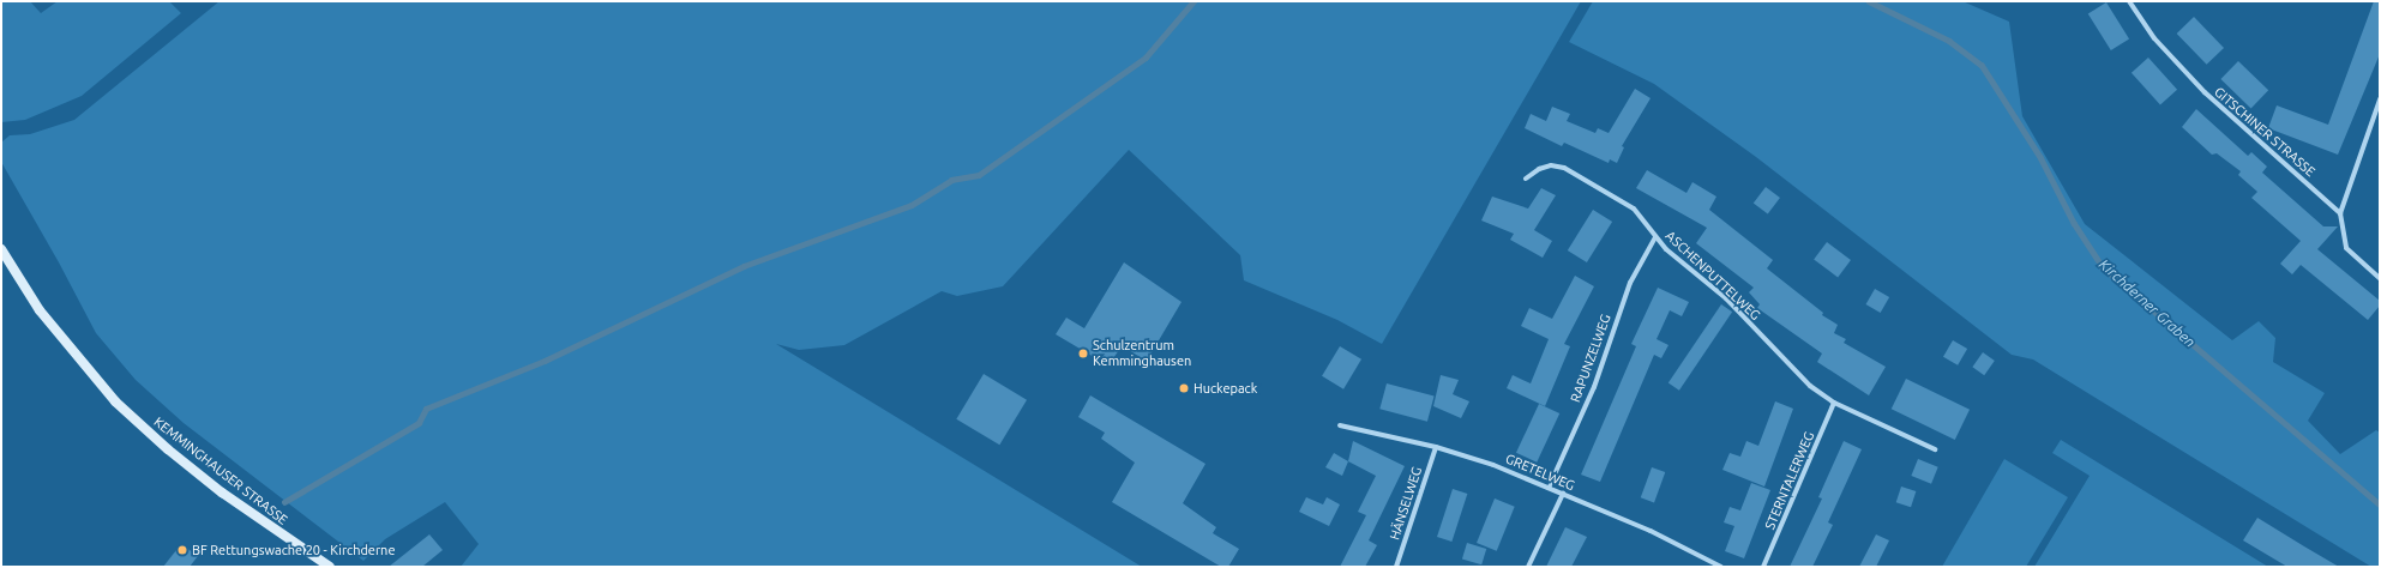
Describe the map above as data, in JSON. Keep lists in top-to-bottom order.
{
  "streets": {
    "main road": ["KEMMINGHAUSER STRASSE"],
    "street": [
      "GITSCHINER STRASSE",
      "ASCHENPUTTELWEG",
      "RAPUNZELWEG",
      "GRETELWEG",
      "STERNTALERWEG",
      "HÄNSELWEG"
    ]
  },
  "crossings": [
    ["ASCHENPUTTELWEG", "RAPUNZELWEG"],
    ["ASCHENPUTTELWEG", "STERNTALERWEG"],
    ["RAPUNZELWEG", "GRETELWEG"],
    ["GRETELWEG", "HÄNSELWEG"]
  ],
  "water": ["Kirchderner Graben"],
  "places": ["Schulzentrum Kemminghausen", "Huckepack", "BF Rettungswache 20 - Kirchderne"]
}
